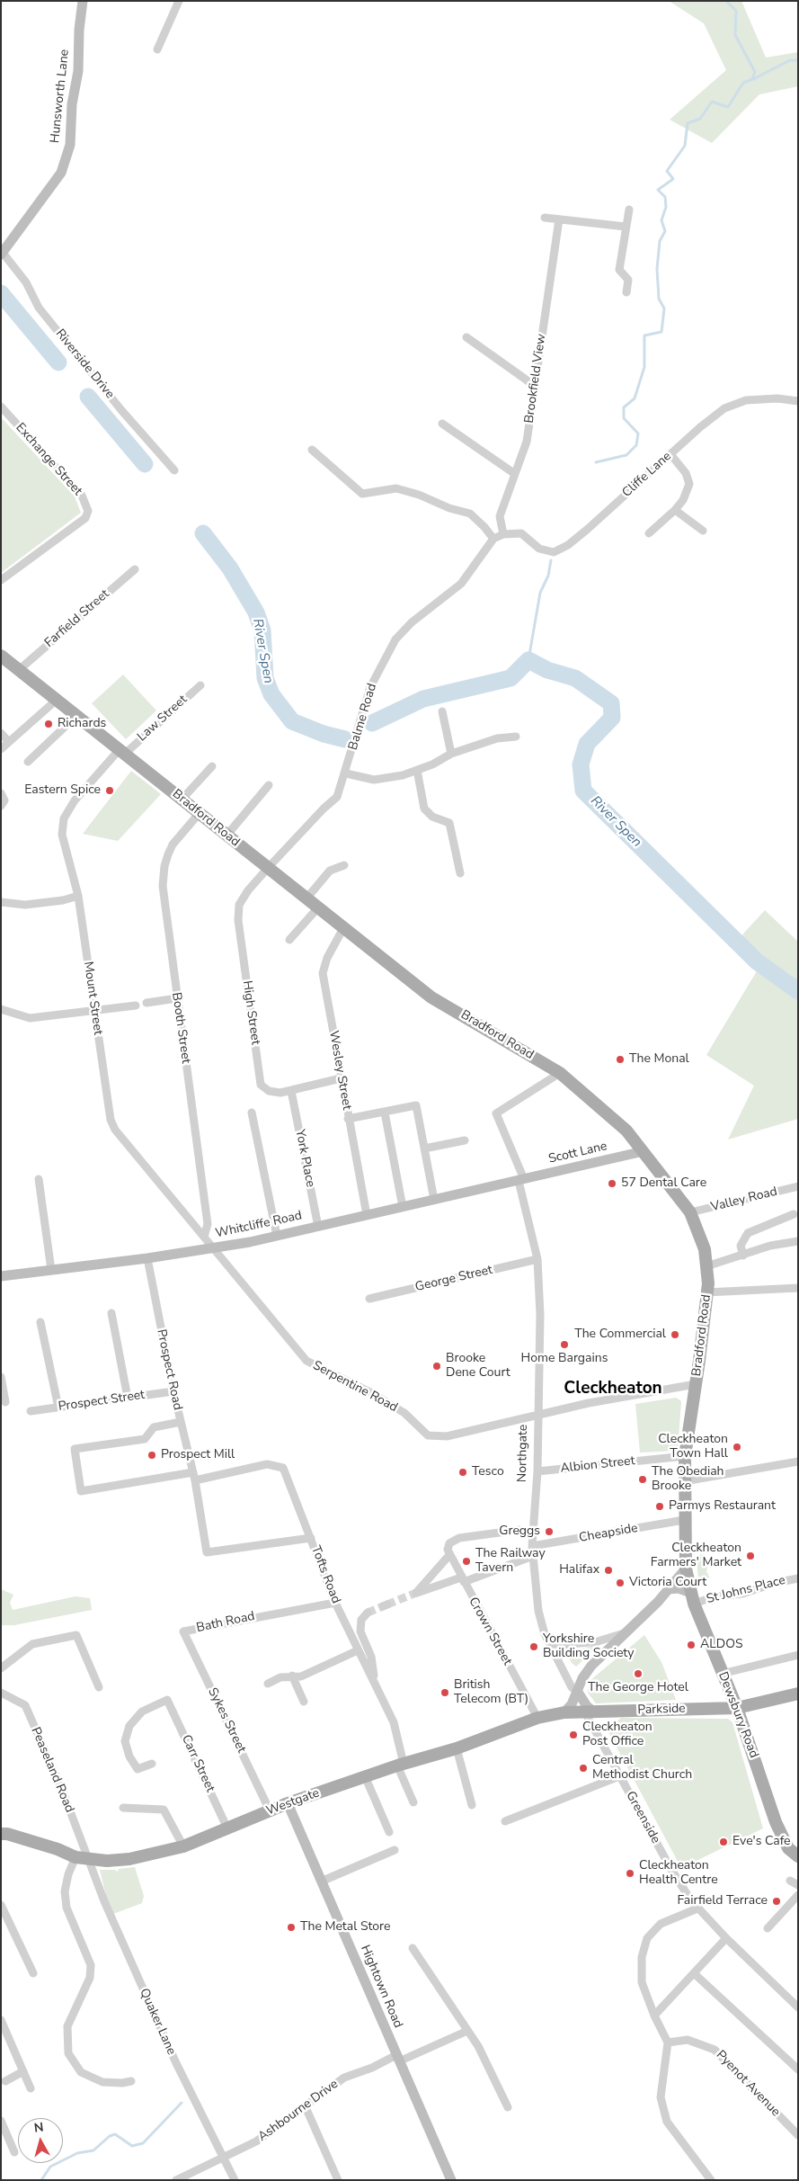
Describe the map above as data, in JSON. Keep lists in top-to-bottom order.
{
  "streets": {
    "main road": [
      "Hunsworth Lane",
      "Bradford Road",
      "Scott Lane",
      "Whitcliffe Road",
      "Northgate",
      "Parkside",
      "Dewsbury Road",
      "Westgate",
      "Hightown Road"
    ],
    "street": [
      "Riverside Drive",
      "Brookfield View",
      "Exchange Street",
      "Cliffe Lane",
      "Farfield Street",
      "Balme Road",
      "Law Street",
      "Mount Street",
      "High Street",
      "Booth Street",
      "Wesley Street",
      "York Place",
      "Valley Road",
      "George Street",
      "Prospect Road",
      "Serpentine Road",
      "Prospect Street",
      "Albion Street",
      "Cheapside",
      "Tofts Road",
      "St Johns Place",
      "Bath Road",
      "Crown Street",
      "Sykes Street",
      "Carr Street",
      "Peaseland Road",
      "Greenside",
      "Quaker Lane",
      "Pyenot Avenue",
      "Ashbourne Drive"
    ]
  },
  "crossings": [
    ["Hunsworth Lane", "Riverside Drive"],
    ["Brookfield View", "Cliffe Lane"],
    ["Brookfield View", "Balme Road"],
    ["Cliffe Lane", "Balme Road"],
    ["Farfield Street", "Bradford Road"],
    ["Balme Road", "Bradford Road"],
    ["Balme Road", "High Street"],
    ["Law Street", "Bradford Road"],
    ["Law Street", "Mount Street"],
    ["Bradford Road", "Mount Street"],
    ["Bradford Road", "High Street"],
    ["Bradford Road", "Booth Street"],
    ["Bradford Road", "Wesley Street"],
    ["Bradford Road", "Scott Lane"],
    ["Bradford Road", "Valley Road"],
    ["Bradford Road", "Serpentine Road"],
    ["Bradford Road", "Northgate"],
    ["Bradford Road", "Albion Street"],
    ["Bradford Road", "Cheapside"],
    ["Bradford Road", "Dewsbury Road"],
    ["Mount Street", "Booth Street"],
    ["High Street", "Wesley Street"],
    ["High Street", "York Place"],
    ["Wesley Street", "Whitcliffe Road"],
    ["Scott Lane", "Whitcliffe Road"],
    ["Scott Lane", "Northgate"],
    ["York Place", "Whitcliffe Road"],
    ["Whitcliffe Road", "Prospect Road"],
    ["Whitcliffe Road", "Serpentine Road"],
    ["Whitcliffe Road", "Northgate"],
    ["George Street", "Northgate"],
    ["Prospect Road", "Prospect Street"],
    ["Prospect Road", "Tofts Road"],
    ["Serpentine Road", "Northgate"],
    ["Northgate", "Albion Street"],
    ["Northgate", "Cheapside"],
    ["Northgate", "Parkside"],
    ["Northgate", "Westgate"],
    ["Northgate", "Greenside"],
    ["Tofts Road", "Bath Road"],
    ["Tofts Road", "Westgate"],
    ["St Johns Place", "Dewsbury Road"],
    ["Bath Road", "Sykes Street"],
    ["Crown Street", "Westgate"],
    ["Parkside", "Dewsbury Road"],
    ["Parkside", "Westgate"],
    ["Parkside", "Greenside"],
    ["Sykes Street", "Westgate"],
    ["Carr Street", "Westgate"],
    ["Peaseland Road", "Westgate"],
    ["Peaseland Road", "Quaker Lane"],
    ["Westgate", "Greenside"],
    ["Westgate", "Hightown Road"],
    ["Westgate", "Quaker Lane"],
    ["Hightown Road", "Ashbourne Drive"],
    ["Quaker Lane", "Ashbourne Drive"]
  ],
  "districts": ["Cleckheaton"],
  "water": ["River Spen"],
  "places": [
    "Richards",
    "Eastern Spice",
    "The Monal",
    "57 Dental Care",
    "The Commercial",
    "Home Bargains",
    "Brooke Dene Court",
    "Cleckheaton Town Hall",
    "Prospect Mill",
    "Tesco",
    "The Obediah Brooke",
    "Parmys Restaurant",
    "Greggs",
    "Cleckheaton Farmers' Market",
    "The Railway Tavern",
    "Halifax",
    "Victoria Court",
    "ALDOS",
    "Yorkshire Building Society",
    "The George Hotel",
    "British Telecom (BT)",
    "Cleckheaton Post Office",
    "Central Methodist Church",
    "Eve's Cafe",
    "Cleckheaton Health Centre",
    "Fairfield Terrace",
    "The Metal Store"
  ],
  "north": "top"
}
